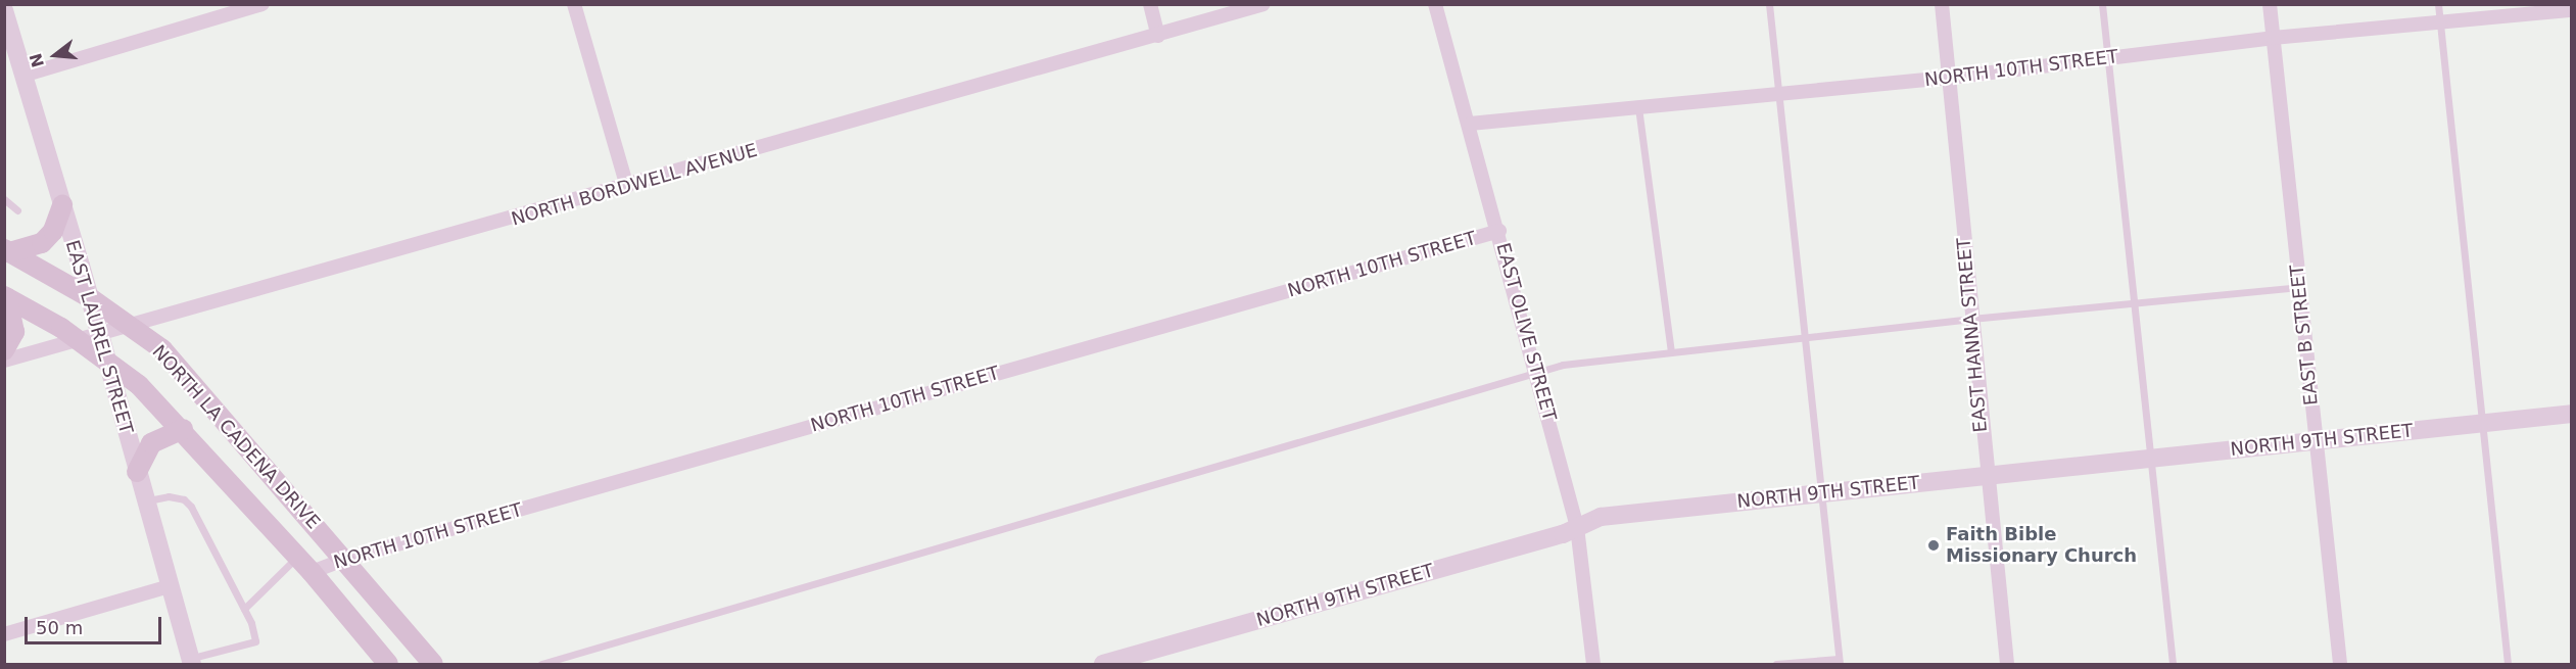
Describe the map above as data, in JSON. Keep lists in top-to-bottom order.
{
  "streets": {
    "main road": ["NORTH LA CADENA DRIVE"],
    "street": [
      "NORTH 10TH STREET",
      "NORTH BORDWELL AVENUE",
      "EAST OLIVE STREET",
      "EAST HANNA STREET",
      "EAST B STREET",
      "EAST LAUREL STREET",
      "NORTH 9TH STREET"
    ]
  },
  "crossings": [
    ["NORTH 10TH STREET", "EAST OLIVE STREET"],
    ["NORTH 10TH STREET", "EAST HANNA STREET"],
    ["NORTH 10TH STREET", "EAST B STREET"],
    ["NORTH 10TH STREET", "NORTH LA CADENA DRIVE"],
    ["NORTH BORDWELL AVENUE", "EAST LAUREL STREET"],
    ["NORTH BORDWELL AVENUE", "NORTH LA CADENA DRIVE"],
    ["EAST OLIVE STREET", "NORTH 9TH STREET"],
    ["EAST HANNA STREET", "NORTH 9TH STREET"],
    ["EAST B STREET", "NORTH 9TH STREET"],
    ["EAST LAUREL STREET", "NORTH LA CADENA DRIVE"]
  ],
  "places": ["Faith Bible Missionary Church"],
  "scale_bar": "50 m",
  "north": "left"
}
